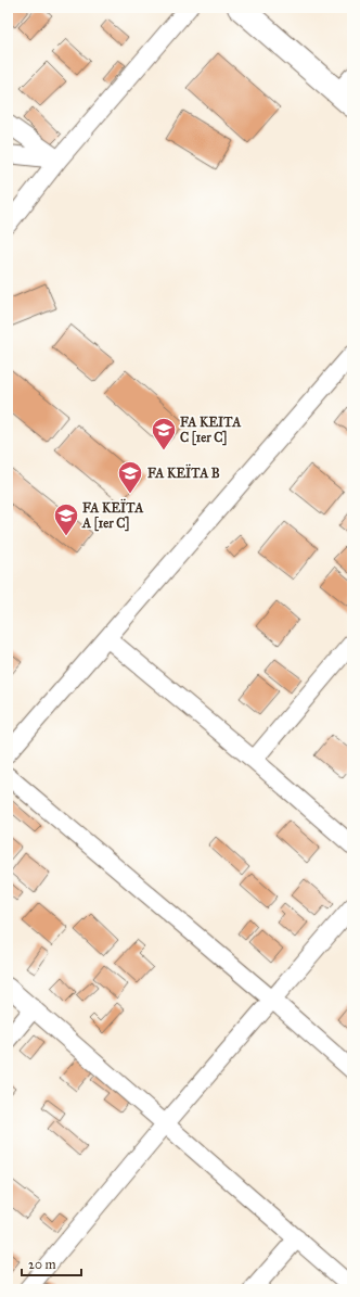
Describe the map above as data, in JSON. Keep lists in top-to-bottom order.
{
  "places": {
    "school or university": ["FA KEITA C [1er C]", "FA KEÏTA B", "FA KEÏTA A [1er C]"]
  },
  "scale_bar": "20 m"
}
